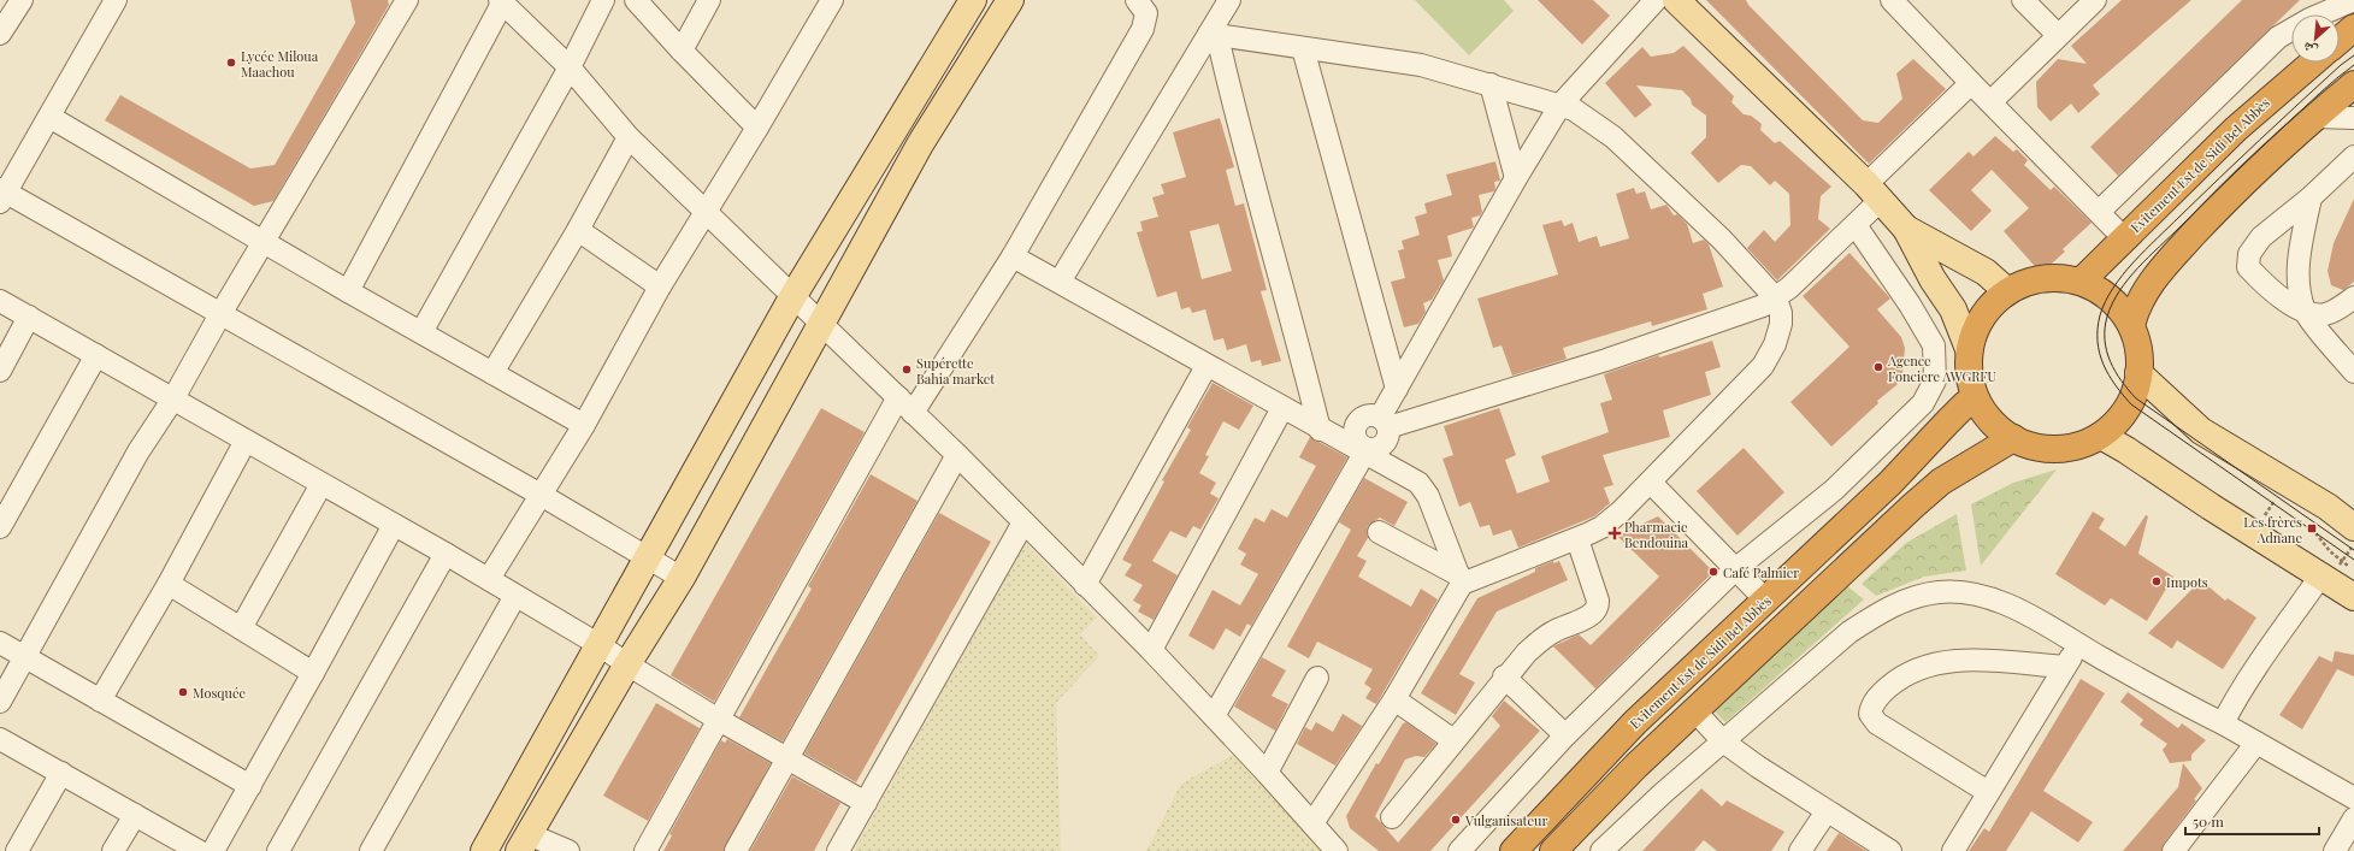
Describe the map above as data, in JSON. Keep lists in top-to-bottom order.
{
  "streets": {
    "highway": ["Evitement Est de Sidi Bel Abbès"]
  },
  "places": {
    "other": [
      "Lycée Miloua Maachou",
      "Agence Fonciere AWGRFU",
      "Supérette Bahia market",
      "Café Palmier",
      "Impots",
      "Mosquée",
      "Vulganisateur"
    ],
    "transit": ["Les frères Adnane"],
    "health": ["Pharmacie Bendouina"]
  },
  "scale_bar": "50 m",
  "north": "bottom left"
}
